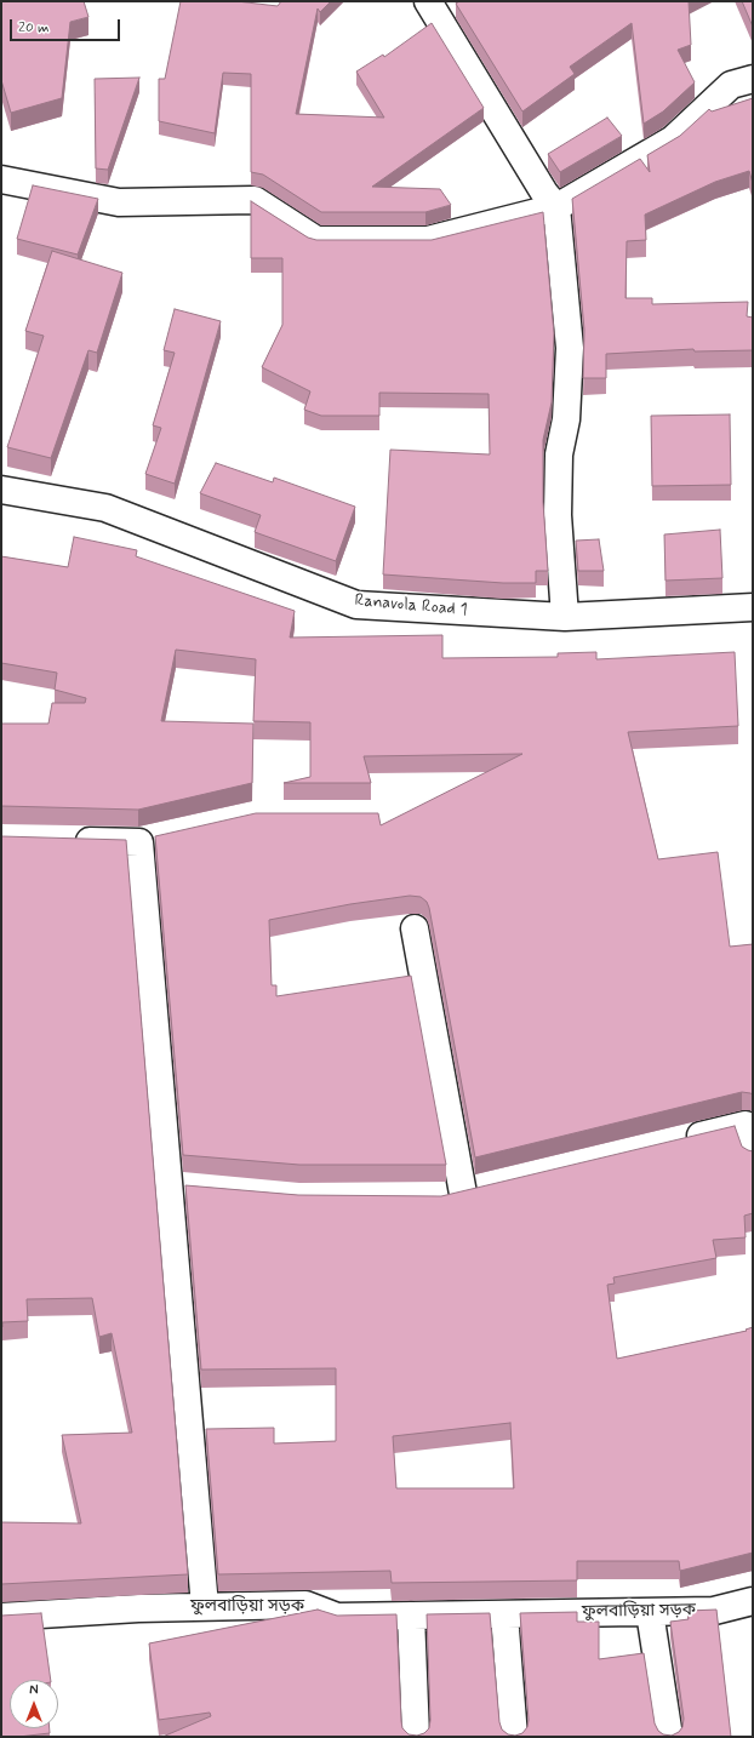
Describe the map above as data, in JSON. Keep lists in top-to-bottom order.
{
  "streets": {
    "street": ["Ranavola Road 1", "ফুলবাড়িয়া সড়ক"]
  },
  "scale_bar": "20 m",
  "north": "top"
}
